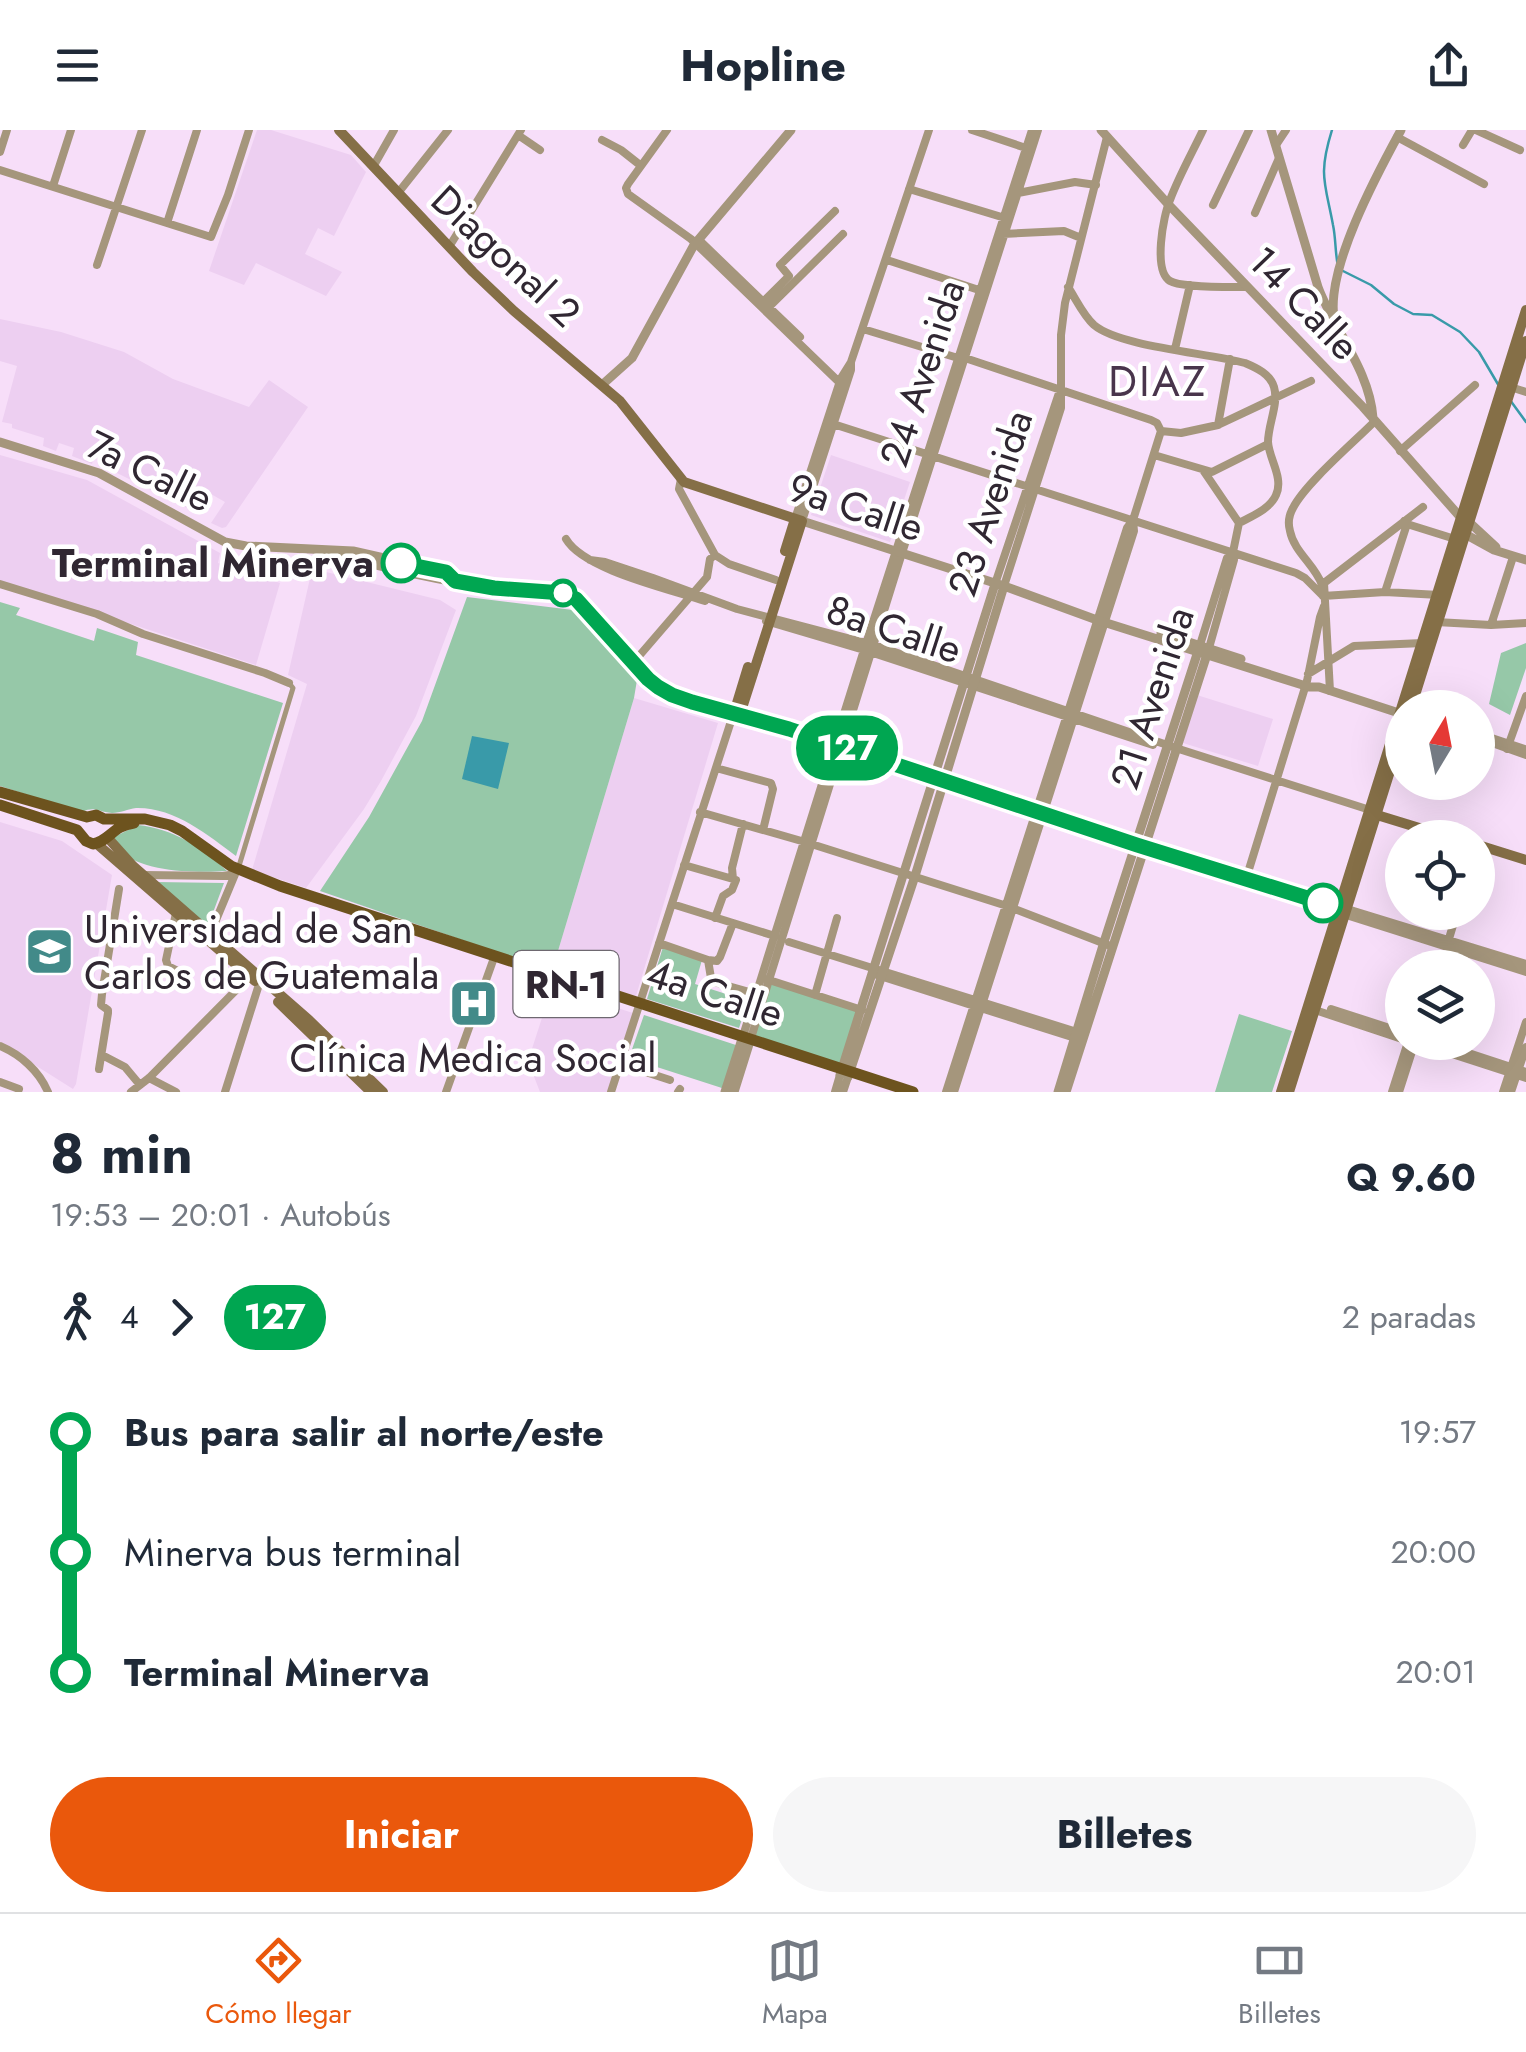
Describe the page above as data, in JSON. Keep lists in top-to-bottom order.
{
  "streets": {
    "main road": [
      "Diagonal 2",
      "7a Calle",
      "9a Calle",
      "8a Calle",
      "RN-1",
      "4a Calle"
    ],
    "street": [
      "14 Calle",
      "24 Avenida",
      "23 Avenida",
      "21 Avenida"
    ]
  },
  "crossings": [
    ["Diagonal 2", "9a Calle"],
    ["14 Calle", "23 Avenida"],
    ["24 Avenida", "7a Calle"],
    ["24 Avenida", "9a Calle"],
    ["24 Avenida", "8a Calle"],
    ["24 Avenida", "4a Calle"],
    ["7a Calle", "23 Avenida"],
    ["7a Calle", "21 Avenida"],
    ["23 Avenida", "9a Calle"],
    ["23 Avenida", "8a Calle"],
    ["23 Avenida", "4a Calle"],
    ["9a Calle", "21 Avenida"],
    ["8a Calle", "21 Avenida"],
    ["RN-1", "4a Calle"]
  ],
  "districts": ["DIAZ"],
  "places": {
    "other": ["Terminal Minerva"],
    "school or university": ["Universidad de San Carlos de Guatemala"],
    "hospital": ["Clínica Medica Social"]
  },
  "lines": ["bus line 127"],
  "north": "top",
  "page": {
    "header": "Hopline",
    "on_map": "127",
    "heading": ["8 min", "19:53 – 20:01 · Autobús", "Q 9.60"],
    "legs": ["4", "127", "2 paradas"],
    "list": [
      {
        "name": "Bus para salir al norte/este",
        "value": "19:57"
      },
      {
        "name": "Minerva bus terminal",
        "value": "20:00"
      },
      {
        "name": "Terminal Minerva",
        "value": "20:01"
      }
    ],
    "buttons": ["Iniciar", "Billetes"],
    "tabs": ["Cómo llegar", "Mapa", "Billetes"]
  }
}
